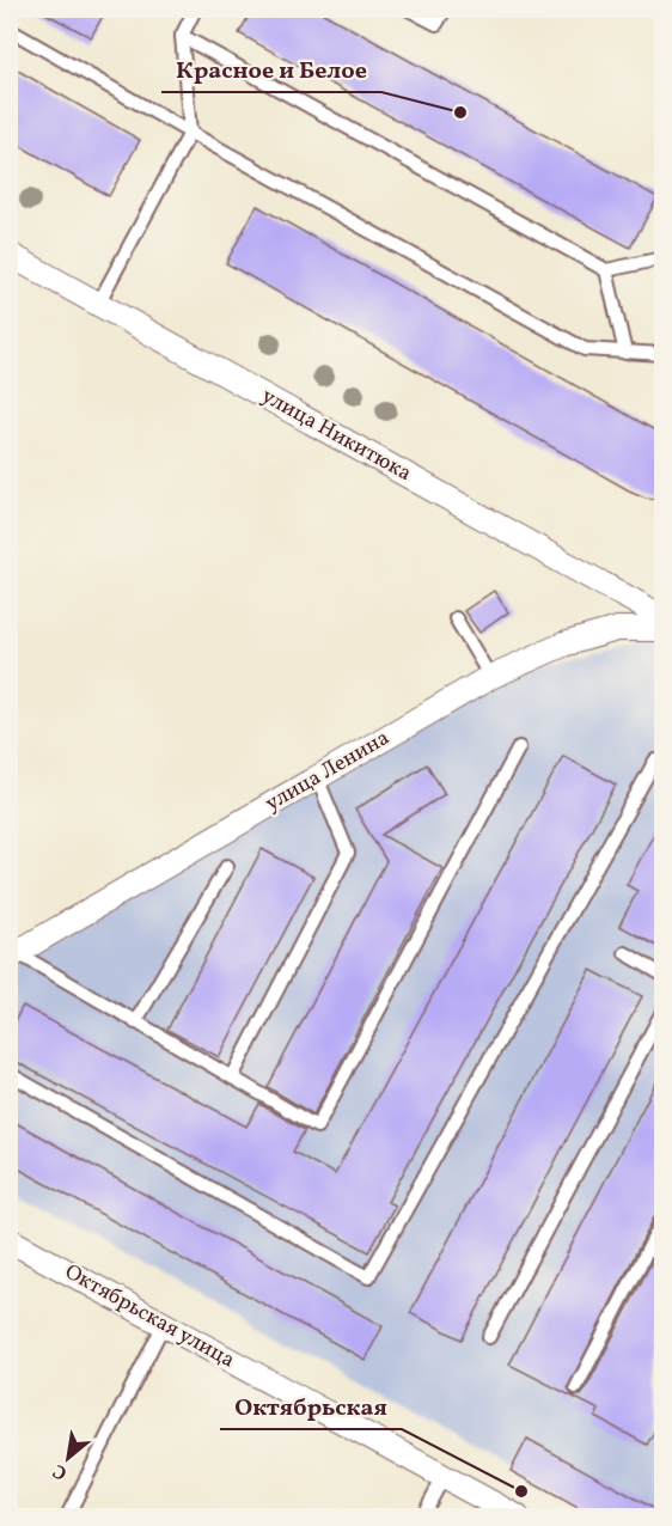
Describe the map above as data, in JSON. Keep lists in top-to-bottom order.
{
  "streets": {
    "street": ["улица Никитюка", "улица Ленина", "Октябрьская улица"]
  },
  "places": ["Красное и Белое", "Октябрьская"],
  "north": "bottom left"
}
